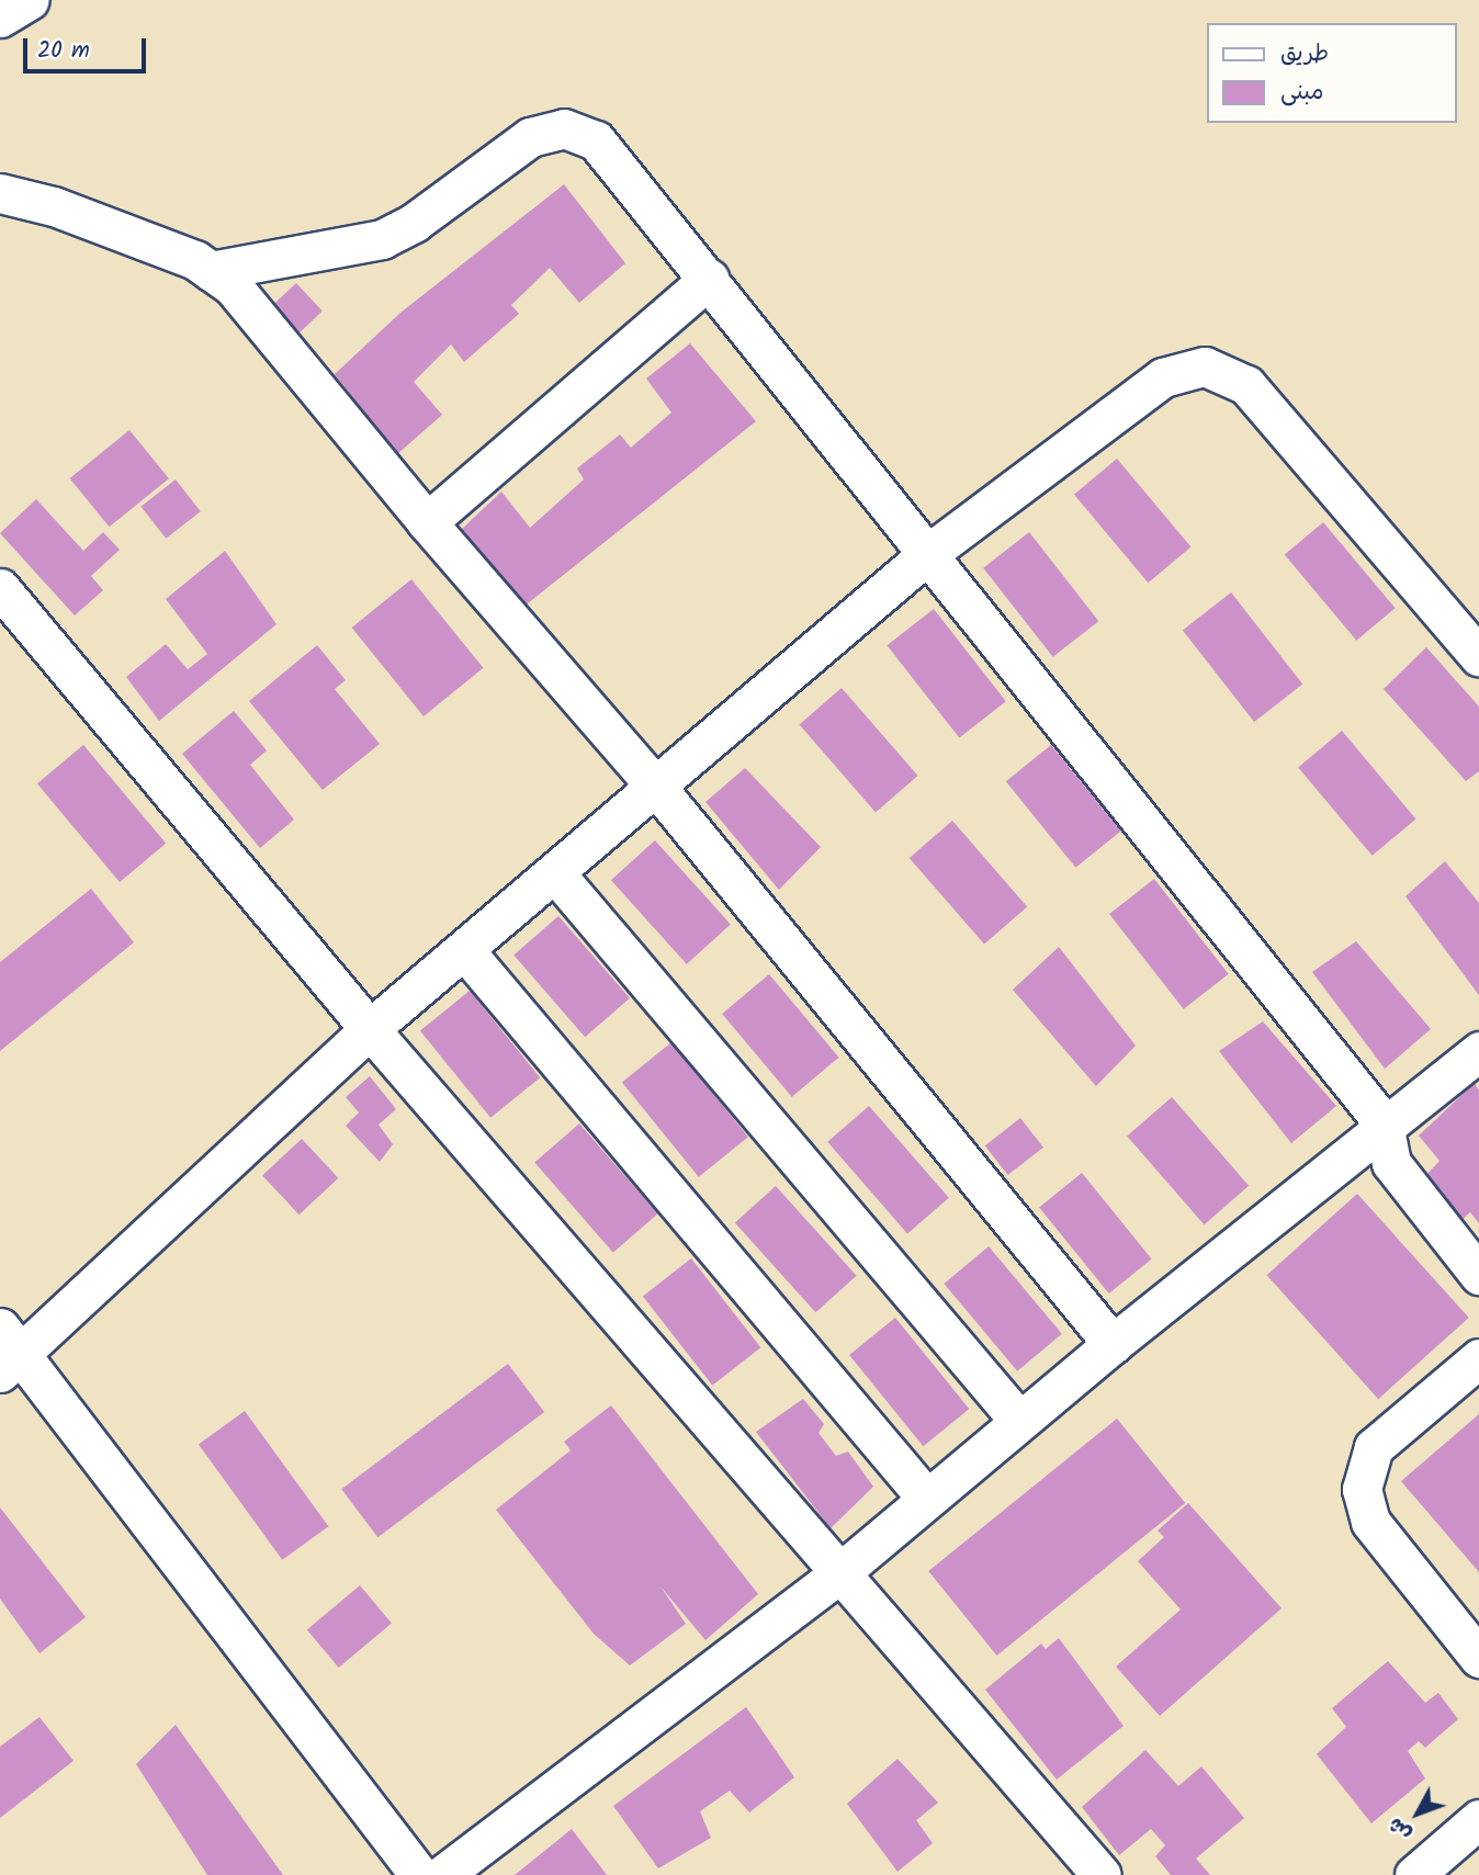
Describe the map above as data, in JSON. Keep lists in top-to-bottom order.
{
  "legend": ["طريق", "مبنى"],
  "scale_bar": "20 m",
  "north": "bottom left"
}
